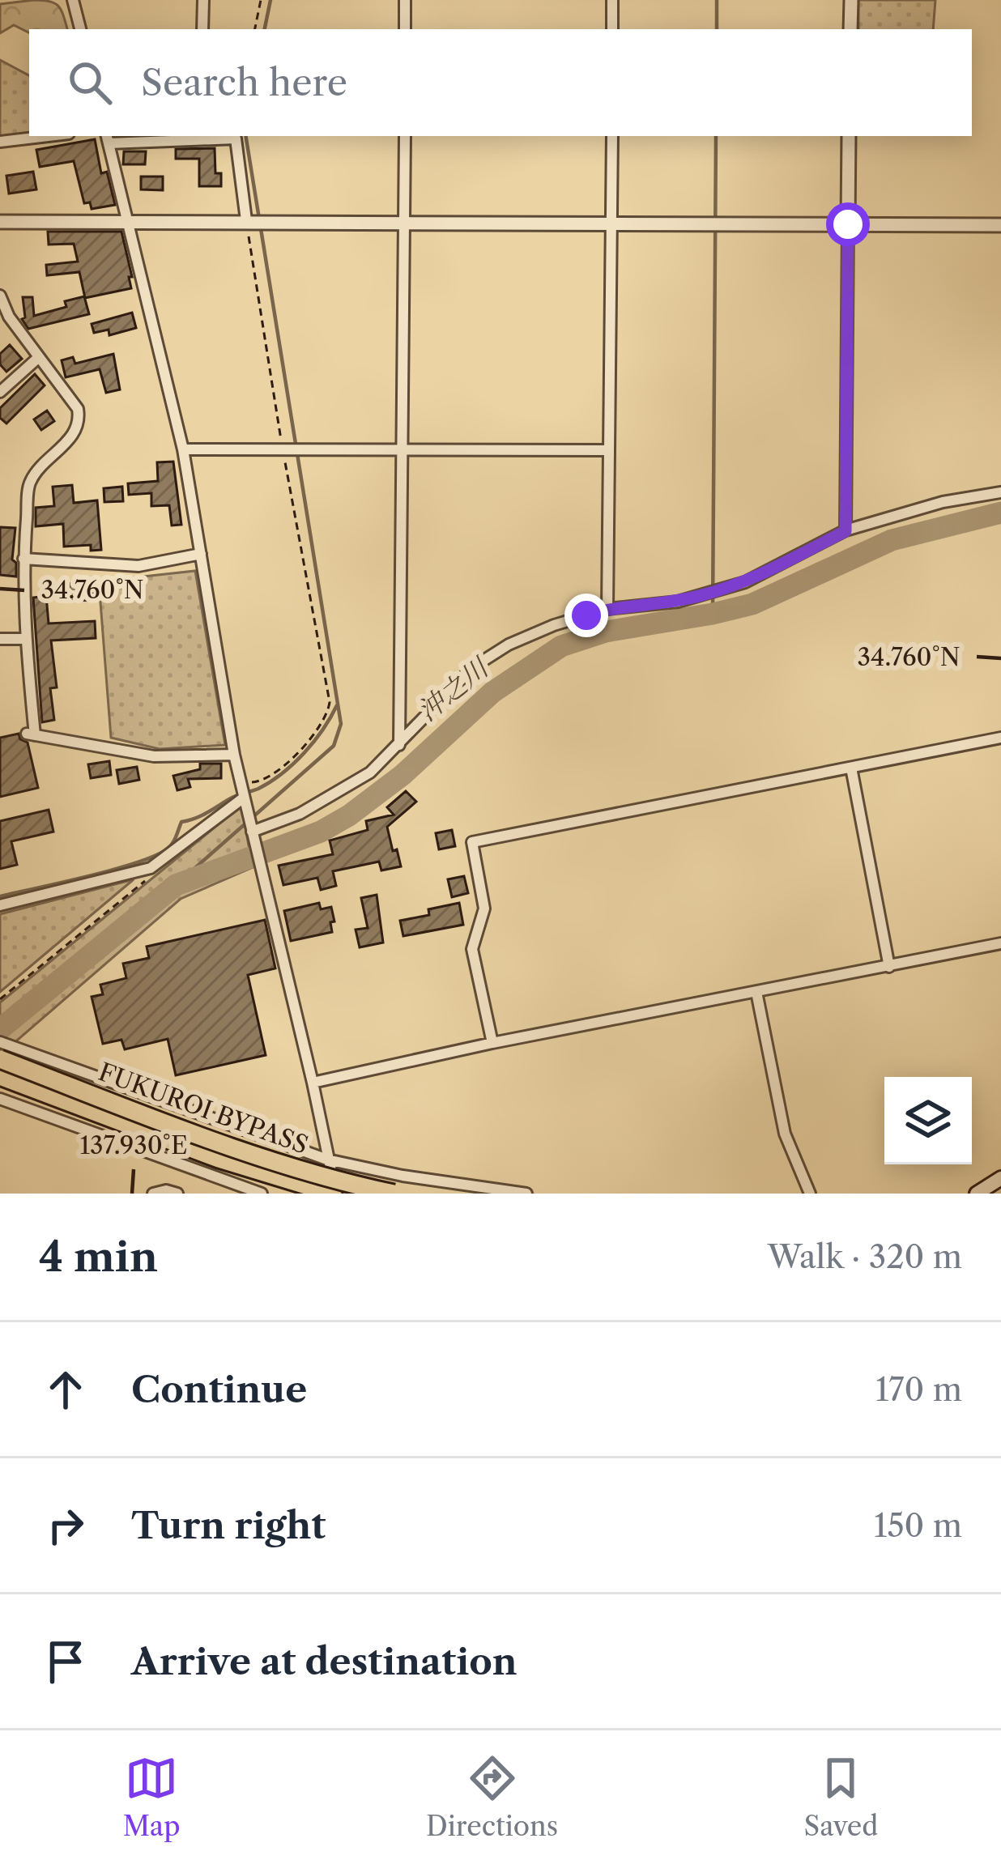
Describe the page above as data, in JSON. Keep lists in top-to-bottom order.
{
  "streets": {
    "highway": ["FUKUROI BYPASS"]
  },
  "water": ["沖之川"],
  "page": {
    "search": "Search here",
    "heading": ["4 min", "Walk · 320 m"],
    "list": [
      ["Continue", "170 m"],
      ["Turn right", "150 m"],
      "Arrive at destination"
    ],
    "nav": ["Map", "Directions", "Saved"]
  },
  "coordinates": ["34.760°N", "137.930°E"]
}
